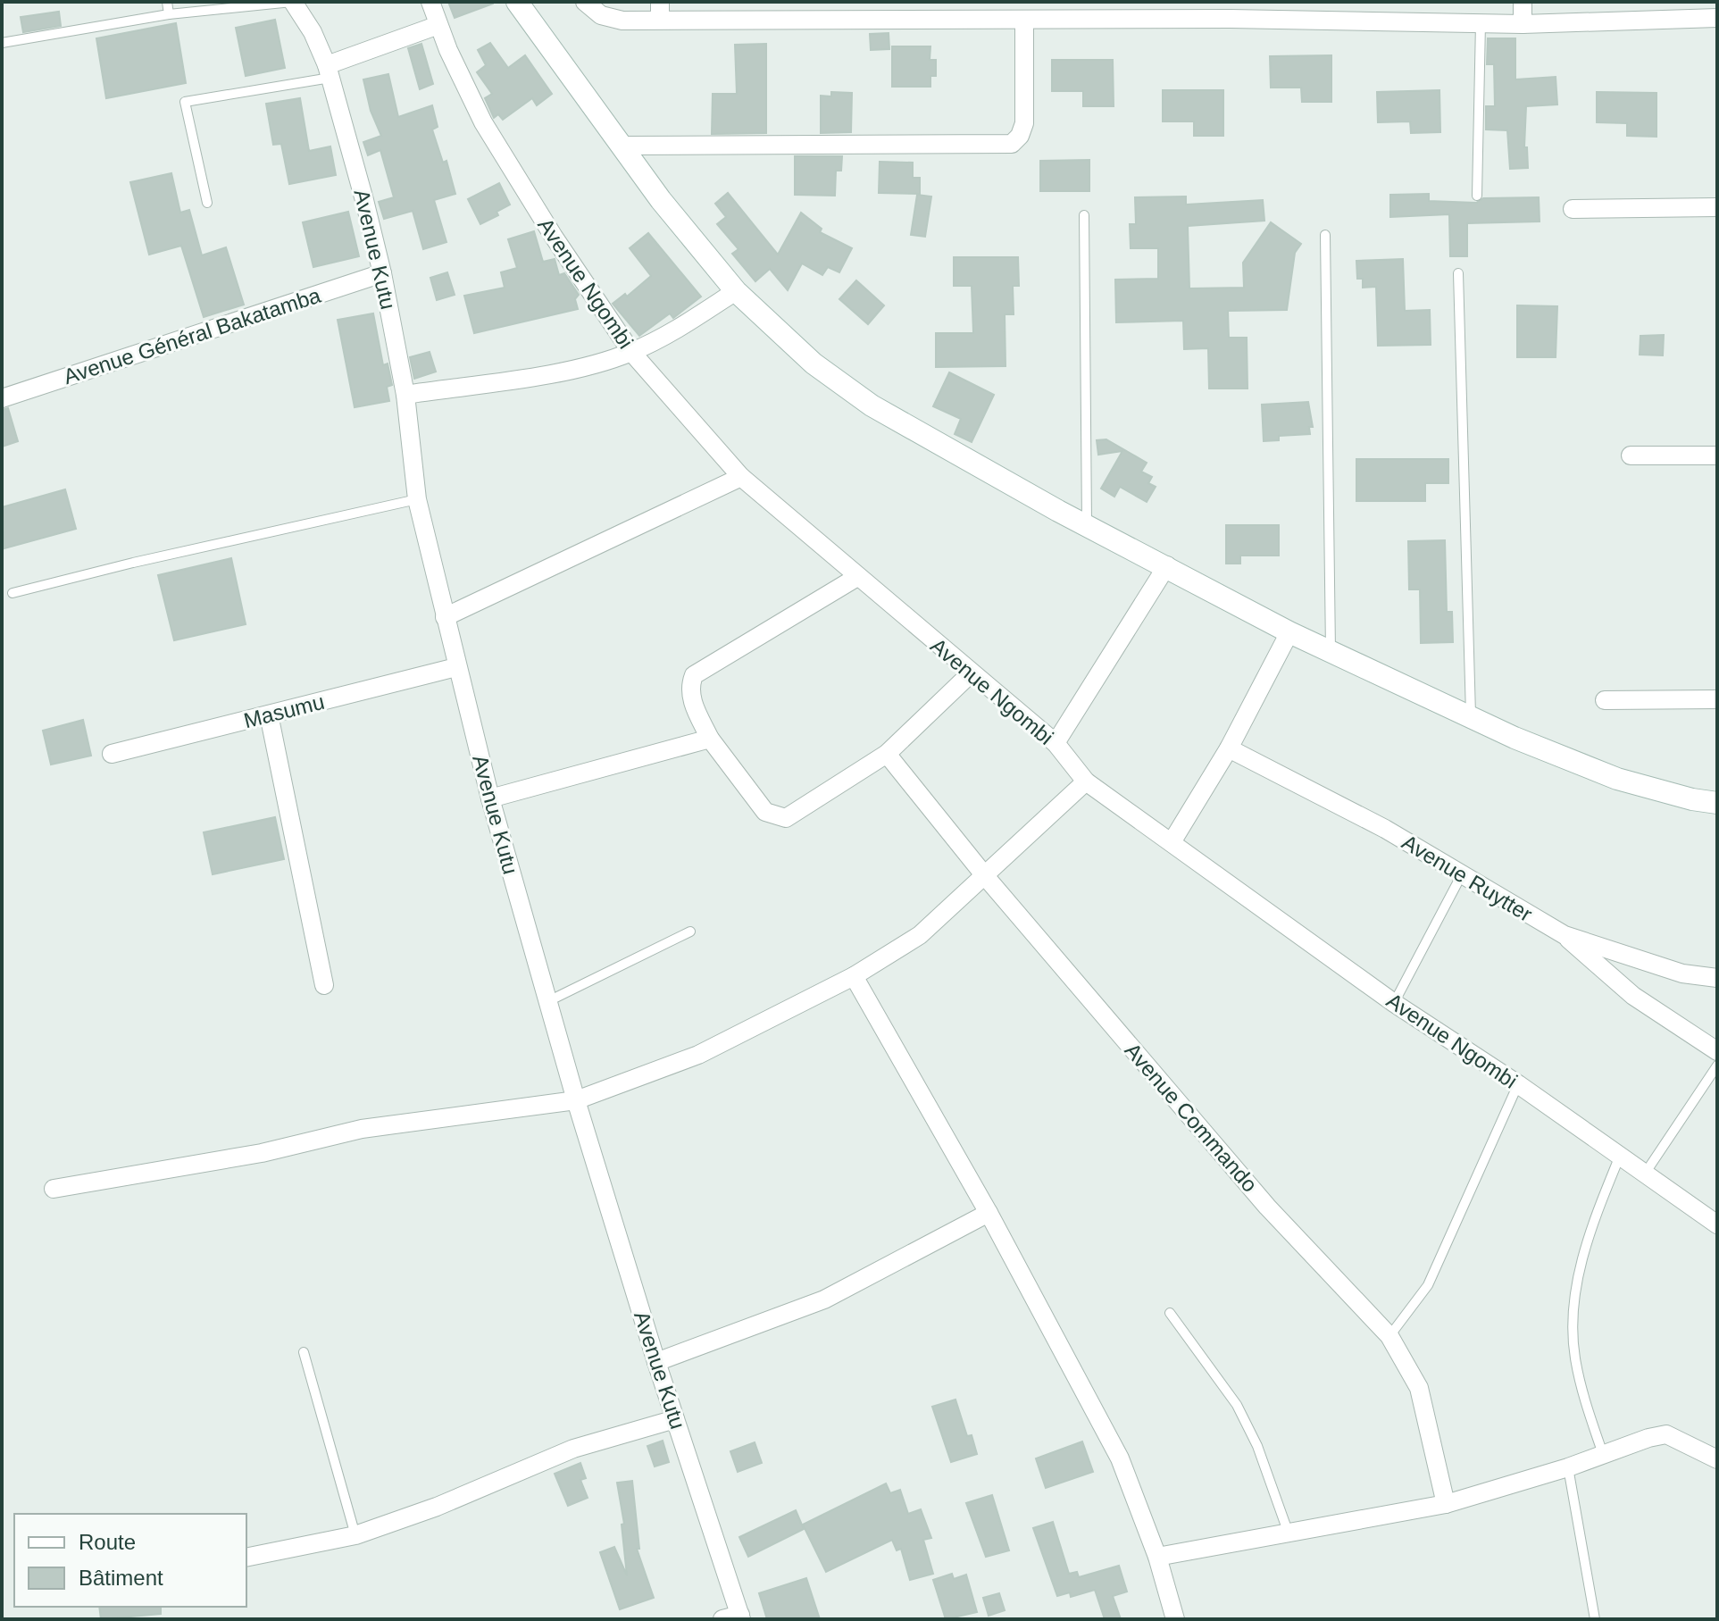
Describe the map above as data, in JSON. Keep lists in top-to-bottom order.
{
  "streets": {
    "street": [
      "Avenue Kutu",
      "Avenue Ngombi",
      "Avenue Général Bakatamba",
      "Masumu",
      "Avenue Ruytter",
      "Avenue Commando"
    ]
  },
  "crossings": [
    ["Avenue Kutu", "Avenue Général Bakatamba"],
    ["Avenue Kutu", "Masumu"]
  ],
  "legend": ["Route", "Bâtiment"]
}
